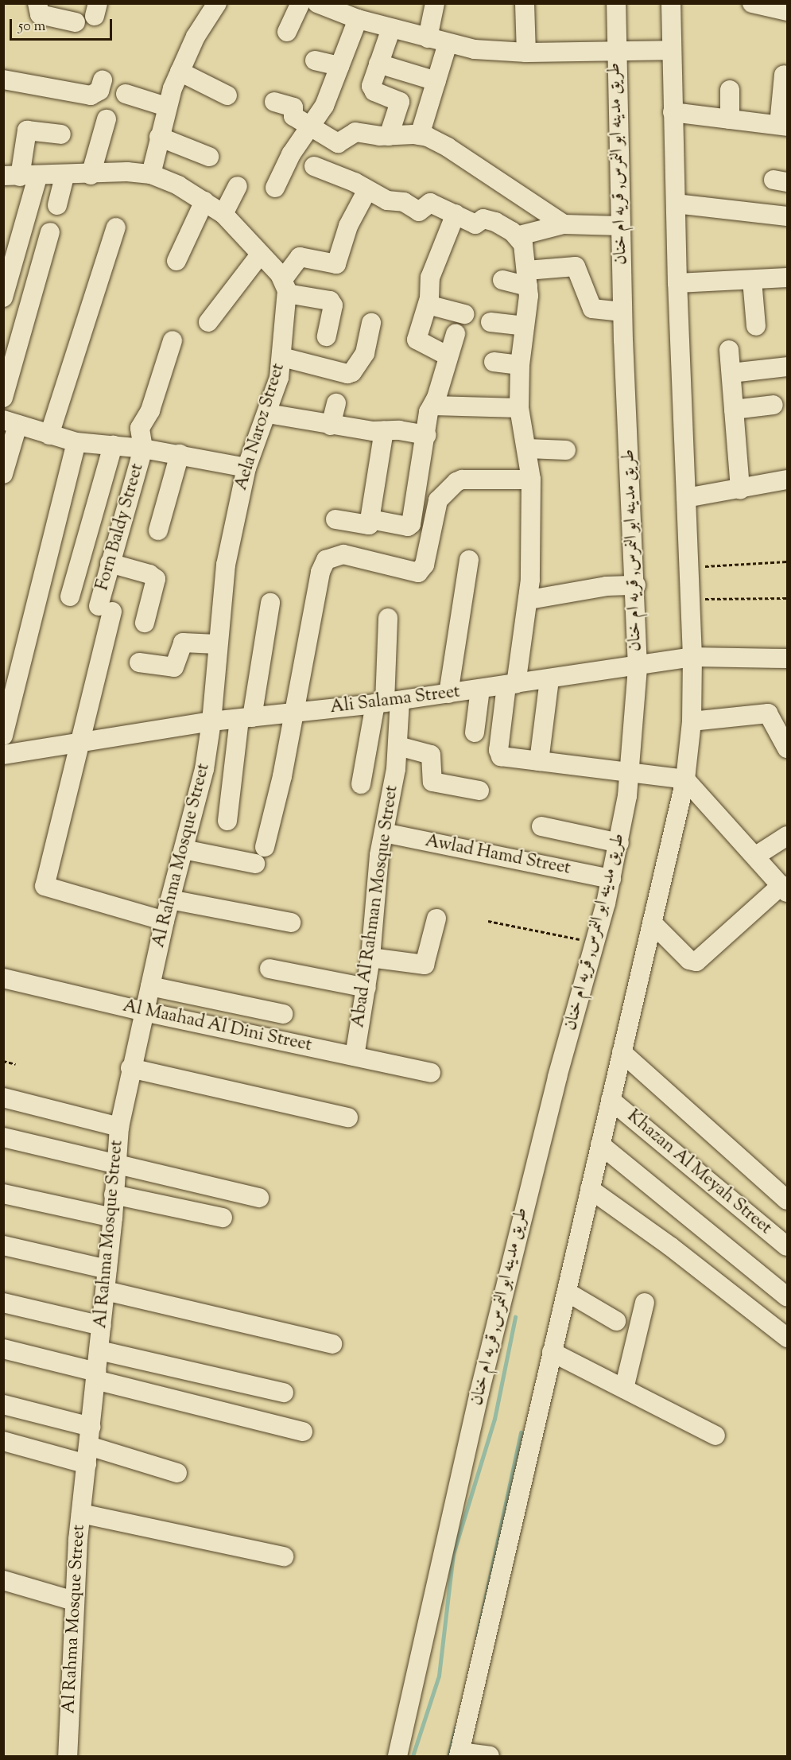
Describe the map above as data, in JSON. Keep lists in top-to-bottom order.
{
  "streets": {
    "street": [
      "طريق مدينه ابو النمرس, قريه ام خنان",
      "Aela Naroz Street",
      "Forn Baldy Street",
      "Ali Salama Street",
      "Al Rahma Mosque Street",
      "Awlad Hamd Street",
      "Abad Al Rahman Mosque Street",
      "Al Maahad Al Dini Street",
      "Khazan Al Meyah Street"
    ]
  },
  "crossings": [
    ["طريق مدينه ابو النمرس, قريه ام خنان", "Ali Salama Street"],
    ["طريق مدينه ابو النمرس, قريه ام خنان", "Awlad Hamd Street"],
    ["Aela Naroz Street", "Ali Salama Street"],
    ["Aela Naroz Street", "Al Rahma Mosque Street"],
    ["Forn Baldy Street", "Ali Salama Street"],
    ["Forn Baldy Street", "Al Rahma Mosque Street"],
    ["Ali Salama Street", "Al Rahma Mosque Street"],
    ["Ali Salama Street", "Abad Al Rahman Mosque Street"],
    ["Al Rahma Mosque Street", "Al Maahad Al Dini Street"],
    ["Awlad Hamd Street", "Abad Al Rahman Mosque Street"],
    ["Abad Al Rahman Mosque Street", "Al Maahad Al Dini Street"]
  ],
  "scale_bar": "50 m"
}
